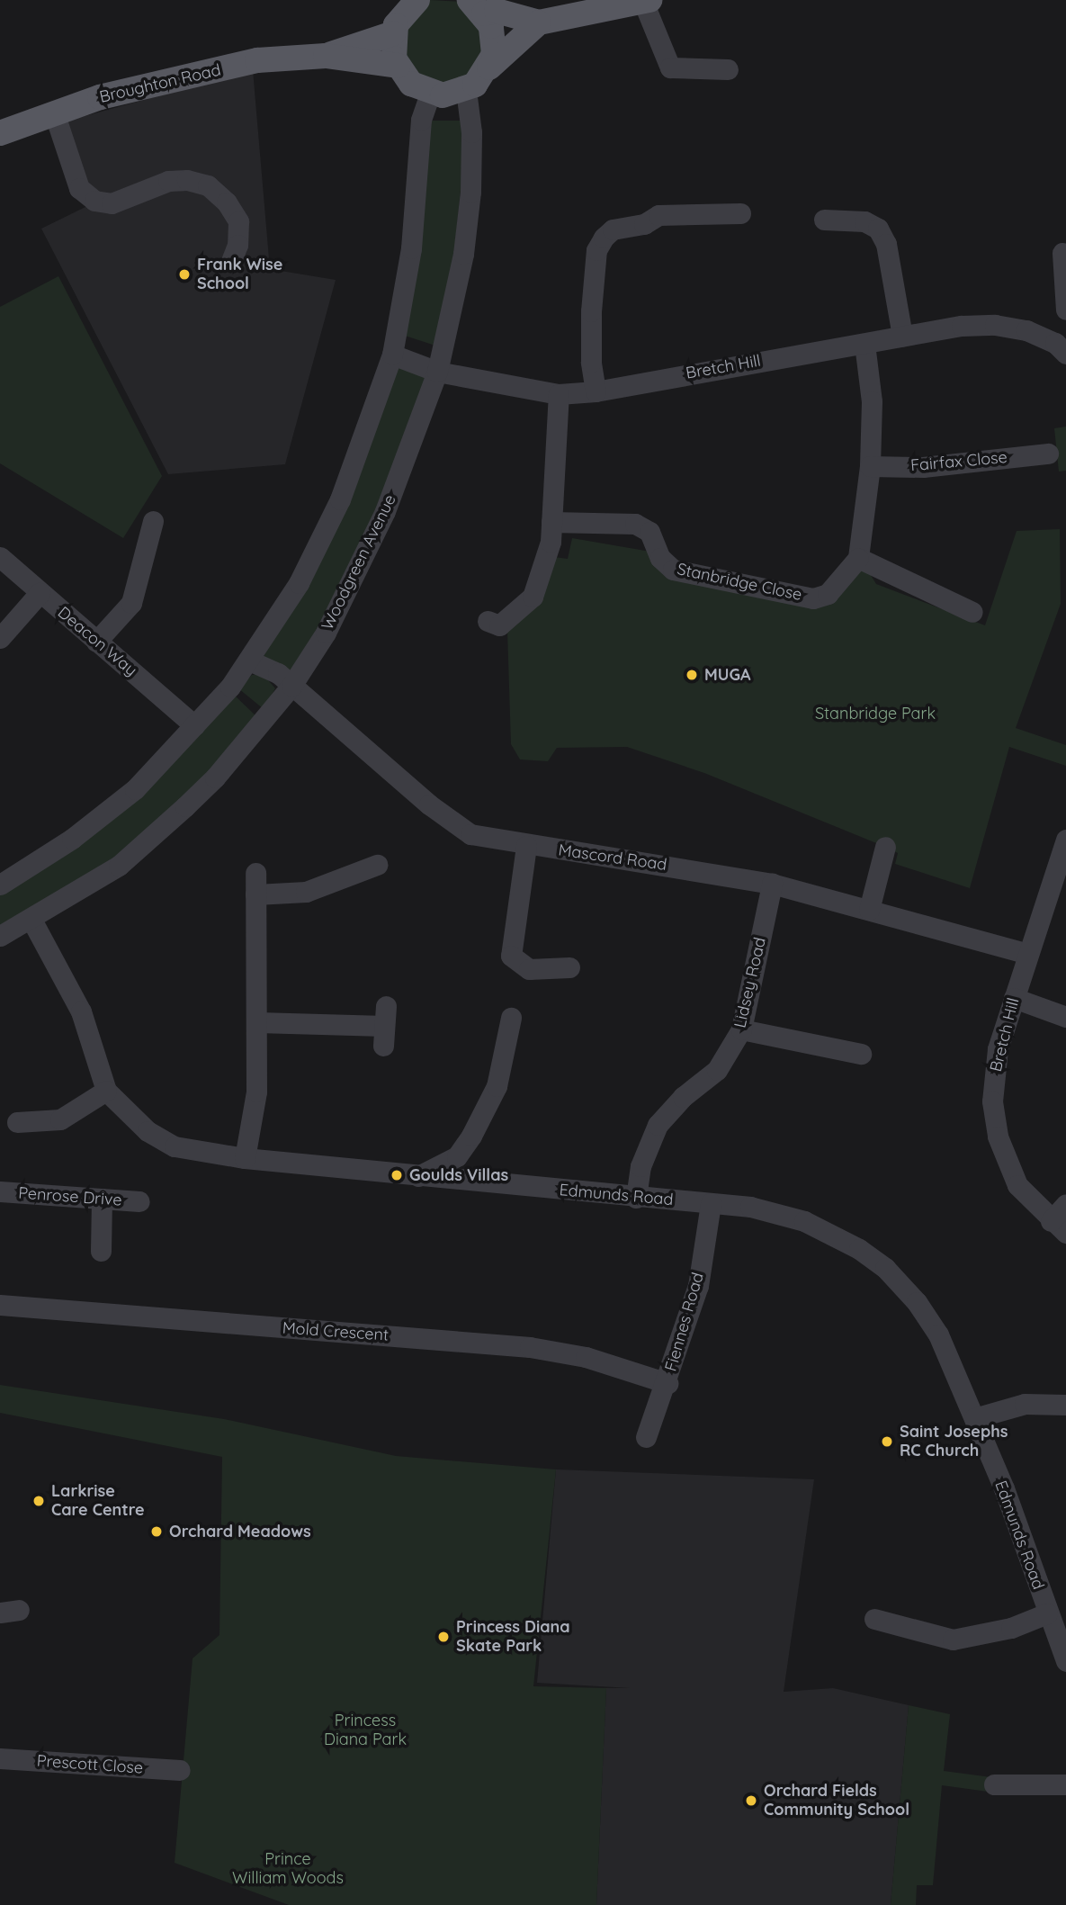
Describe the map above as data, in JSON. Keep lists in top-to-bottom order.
{
  "streets": {
    "main road": ["Broughton Road"],
    "street": [
      "Bretch Hill",
      "Fairfax Close",
      "Woodgreen Avenue",
      "Stanbridge Close",
      "Deacon Way",
      "Mascord Road",
      "Lidsey Road",
      "Edmunds Road",
      "Penrose Drive",
      "Fiennes Road",
      "Mold Crescent",
      "Prescott Close"
    ]
  },
  "crossings": [
    ["Bretch Hill", "Woodgreen Avenue"],
    ["Bretch Hill", "Mascord Road"],
    ["Woodgreen Avenue", "Mascord Road"],
    ["Woodgreen Avenue", "Edmunds Road"],
    ["Mascord Road", "Lidsey Road"],
    ["Lidsey Road", "Edmunds Road"],
    ["Edmunds Road", "Fiennes Road"],
    ["Fiennes Road", "Mold Crescent"]
  ],
  "parks": ["Stanbridge Park", "Princess Diana Park", "Prince William Woods"],
  "places": [
    "Frank Wise School",
    "MUGA",
    "Goulds Villas",
    "Saint Josephs RC Church",
    "Larkrise Care Centre",
    "Orchard Meadows",
    "Princess Diana Skate Park",
    "Orchard Fields Community School"
  ]
}
